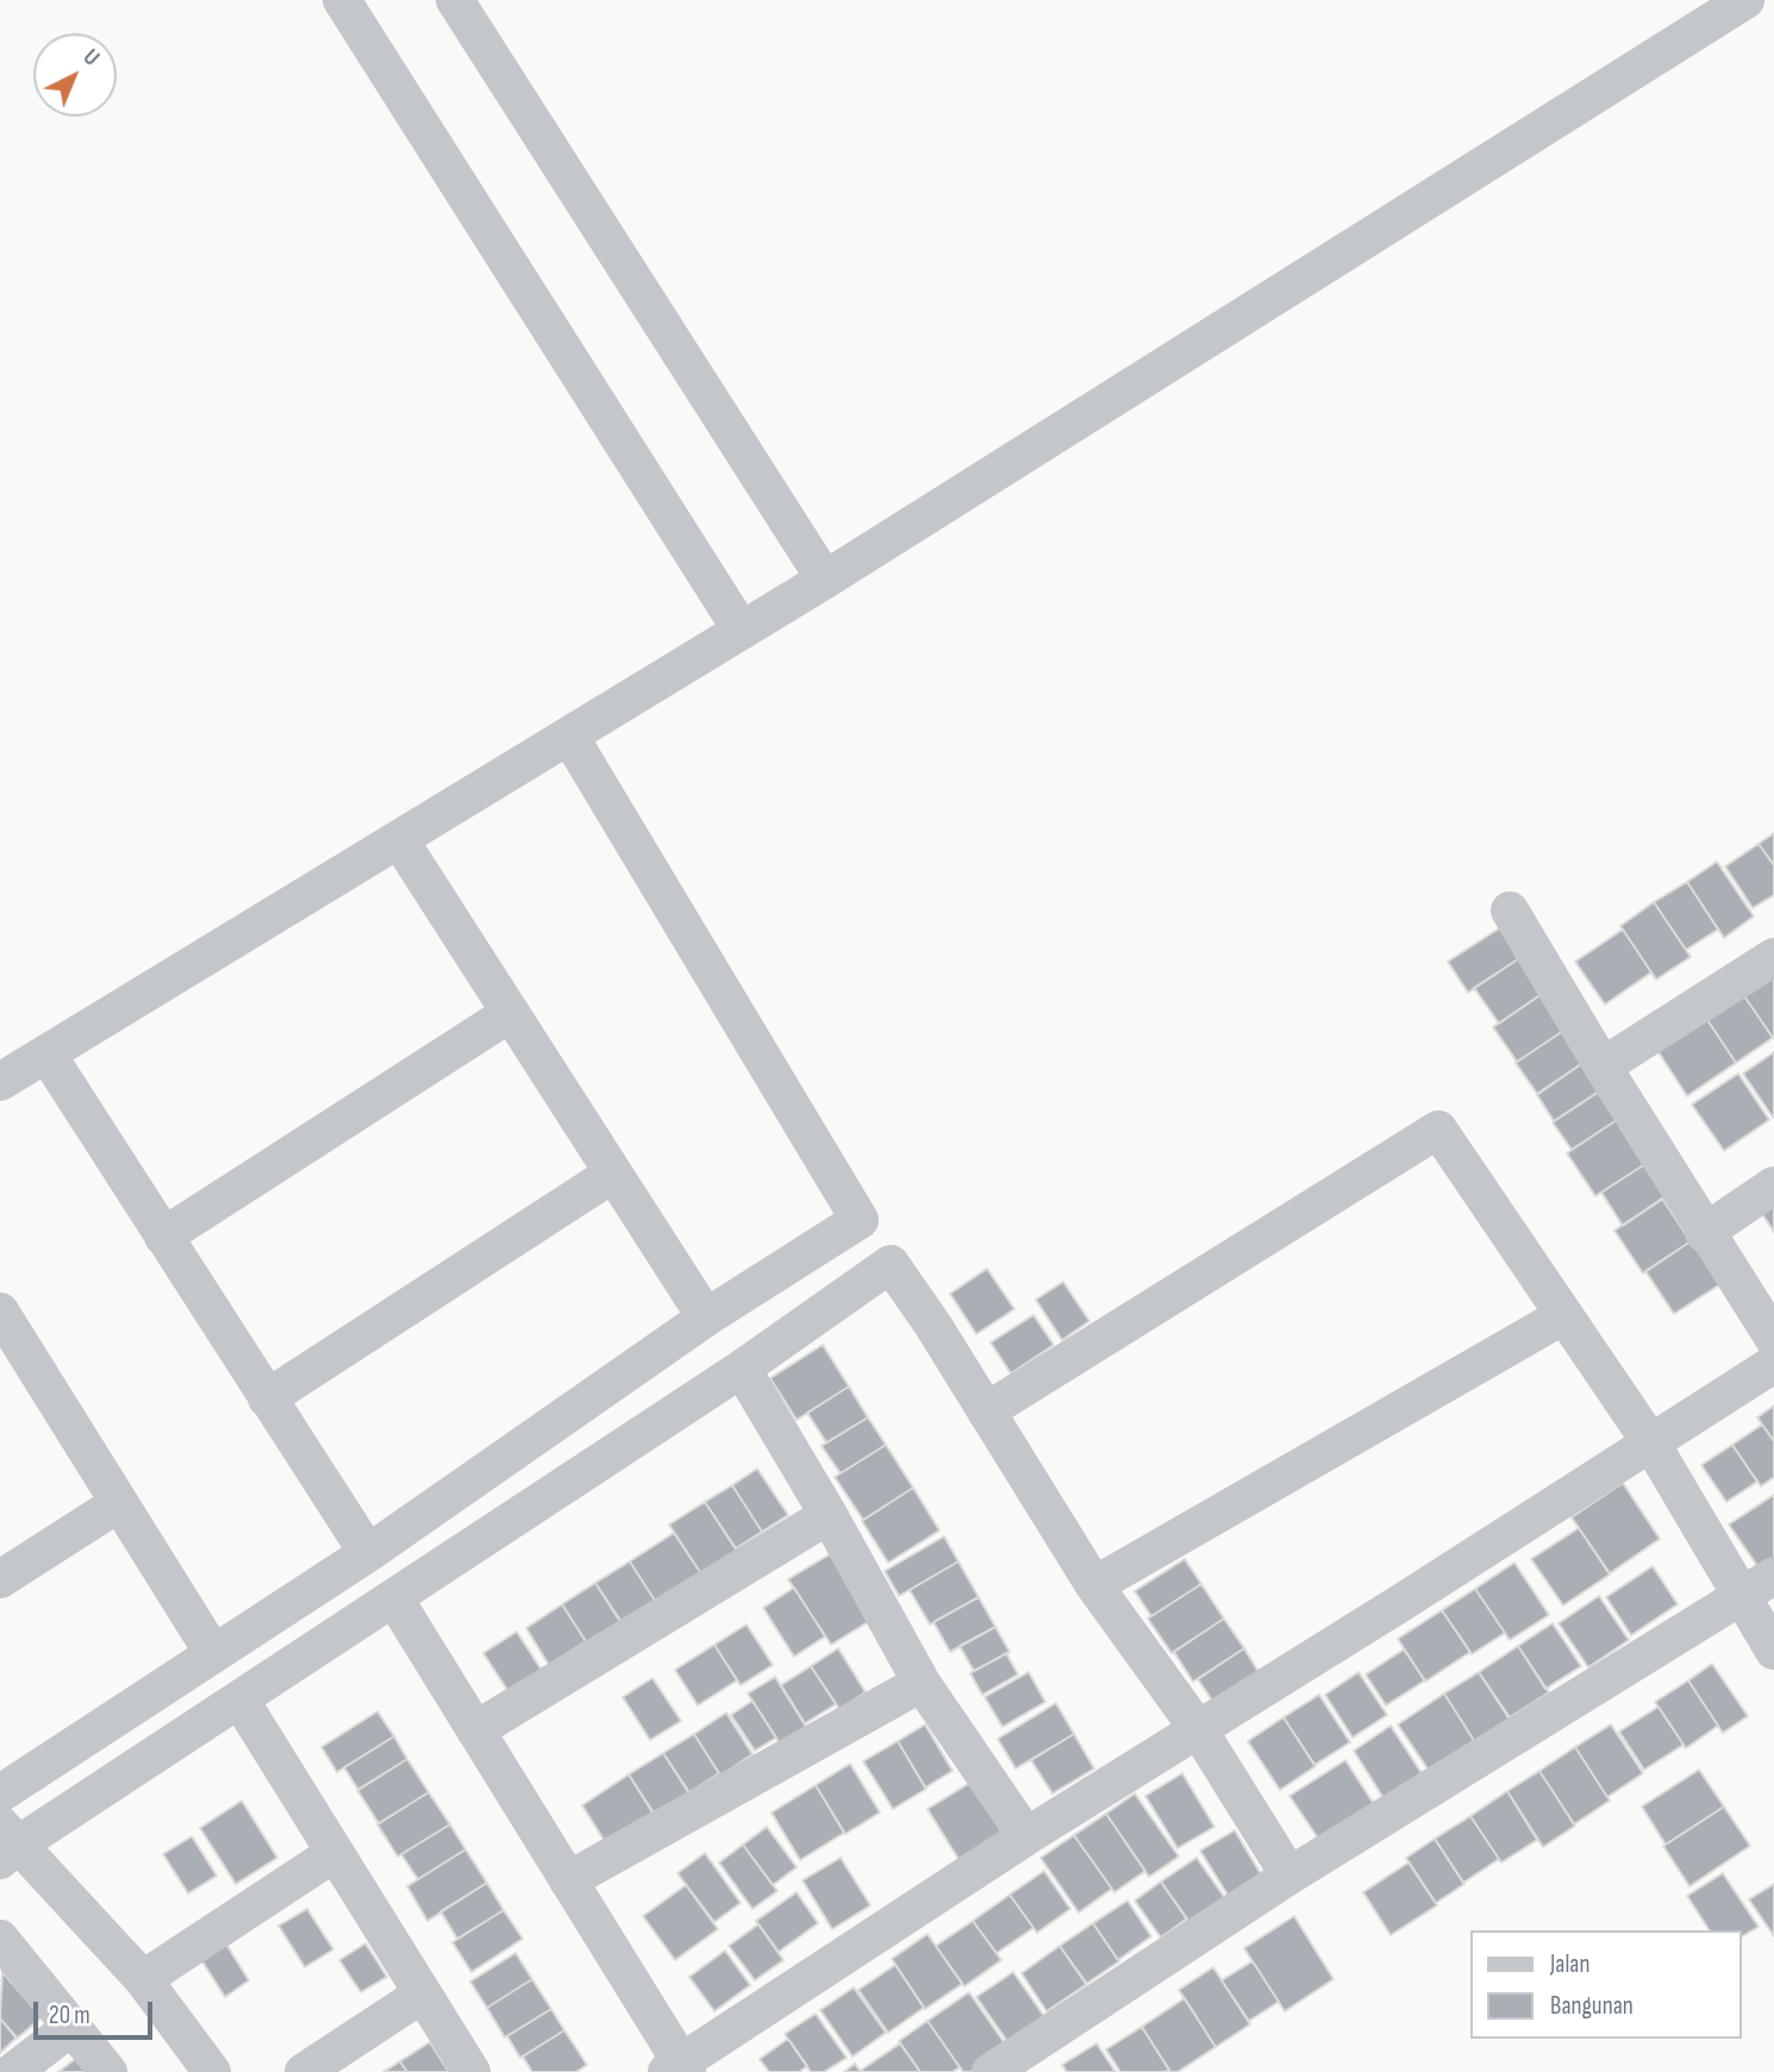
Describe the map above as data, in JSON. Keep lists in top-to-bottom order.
{
  "legend": ["Jalan", "Bangunan"],
  "scale_bar": "20 m",
  "north": "top right"
}
